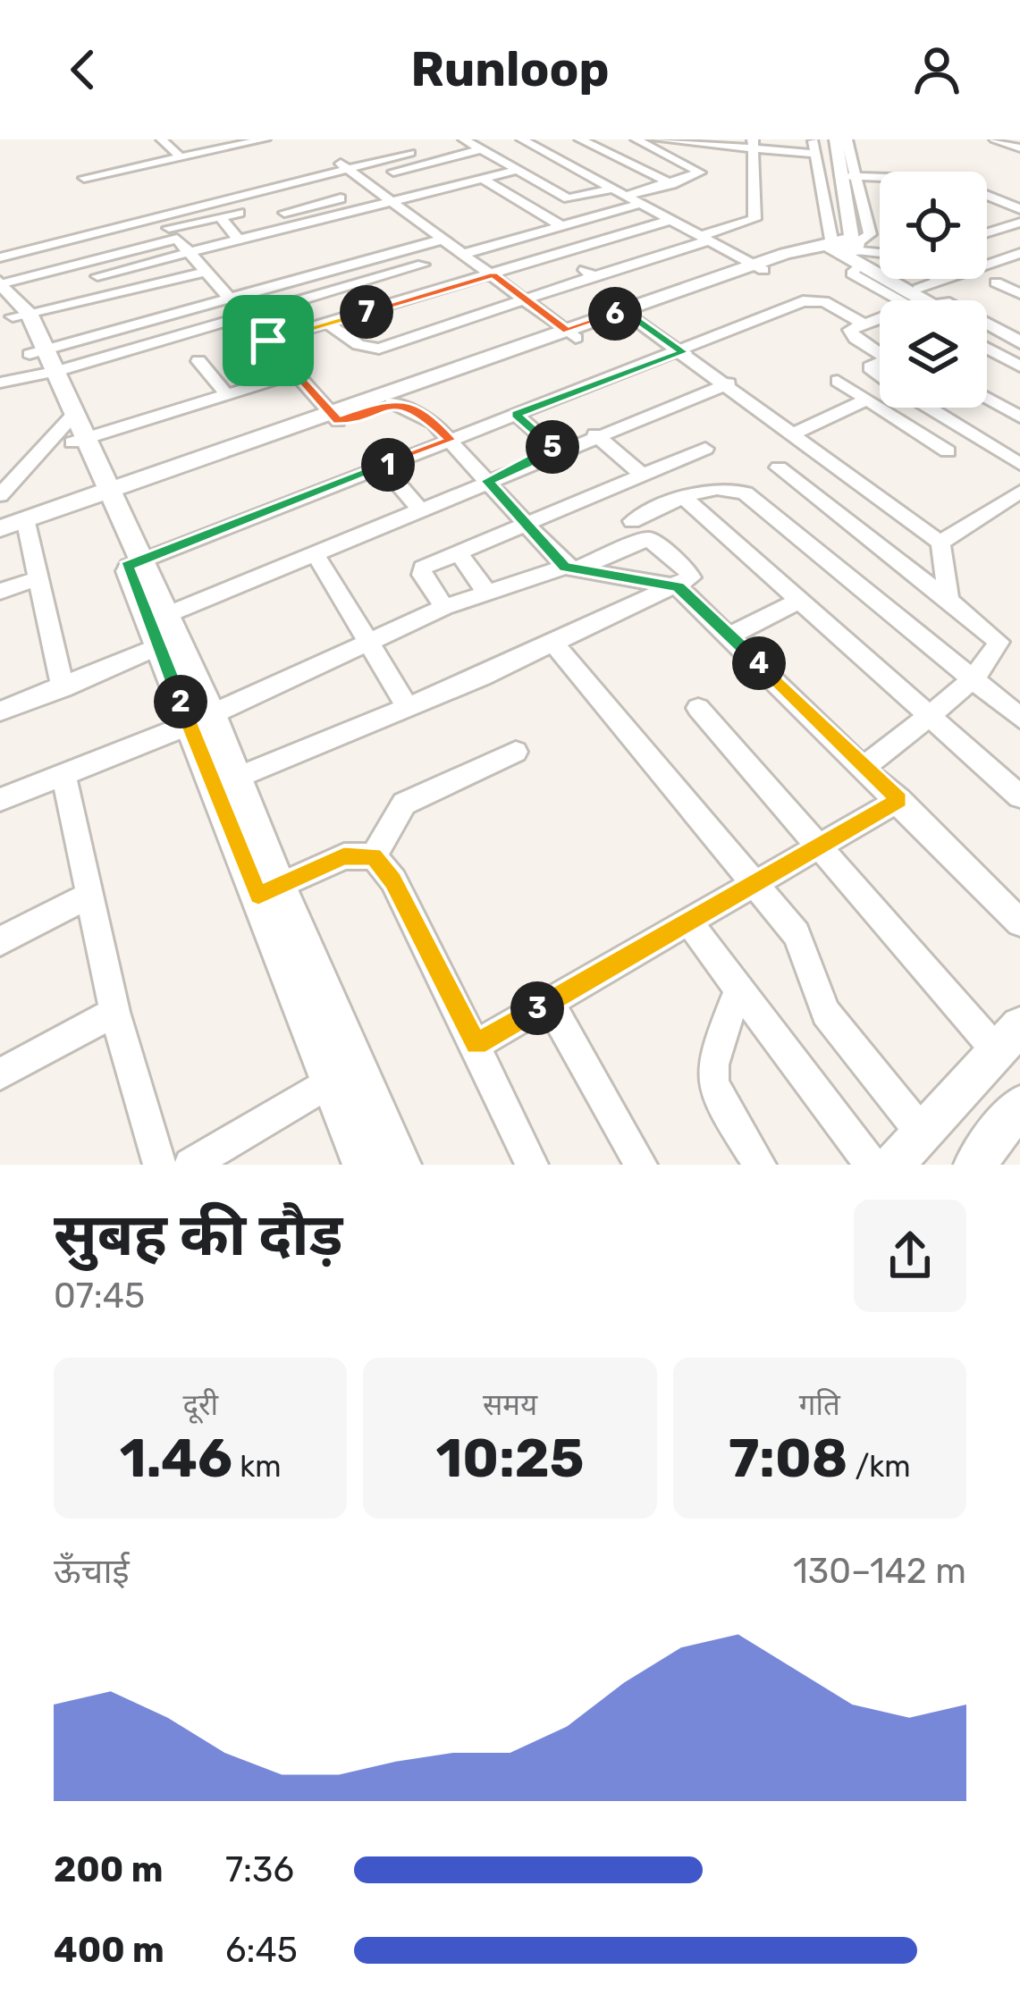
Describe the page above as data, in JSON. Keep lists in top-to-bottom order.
{
  "page": {
    "header": "Runloop",
    "pins": [
      "7",
      "6",
      "5",
      "1",
      "4",
      "2",
      "3"
    ],
    "heading": ["सुबह की दौड़", "07:45"],
    "stats": [
      ["दूरी", "1.46 km"],
      ["समय", "10:25"],
      ["गति", "7:08 /km"]
    ],
    "chart": ["ऊँचाई", "130–142 m"],
    "list": [
      {
        "name": "200 m",
        "note": "7:36"
      },
      {
        "name": "400 m",
        "note": "6:45"
      }
    ]
  }
}
